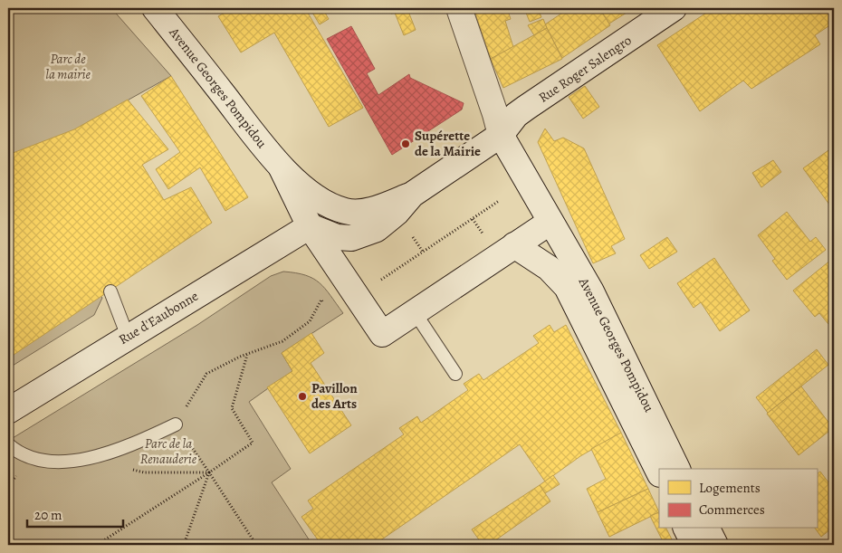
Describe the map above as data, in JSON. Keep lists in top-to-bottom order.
{
  "streets": {
    "main road": ["Rue Roger Salengro", "Avenue Georges Pompidou", "Rue d'Eaubonne"]
  },
  "crossings": [
    ["Rue Roger Salengro", "Avenue Georges Pompidou"],
    ["Avenue Georges Pompidou", "Rue d'Eaubonne"]
  ],
  "parks": ["Parc de la mairie", "Parc de la Renauderie"],
  "places": ["Supérette de la Mairie", "Pavillon des Arts"],
  "legend": ["Logements", "Commerces"],
  "scale_bar": "20 m"
}
